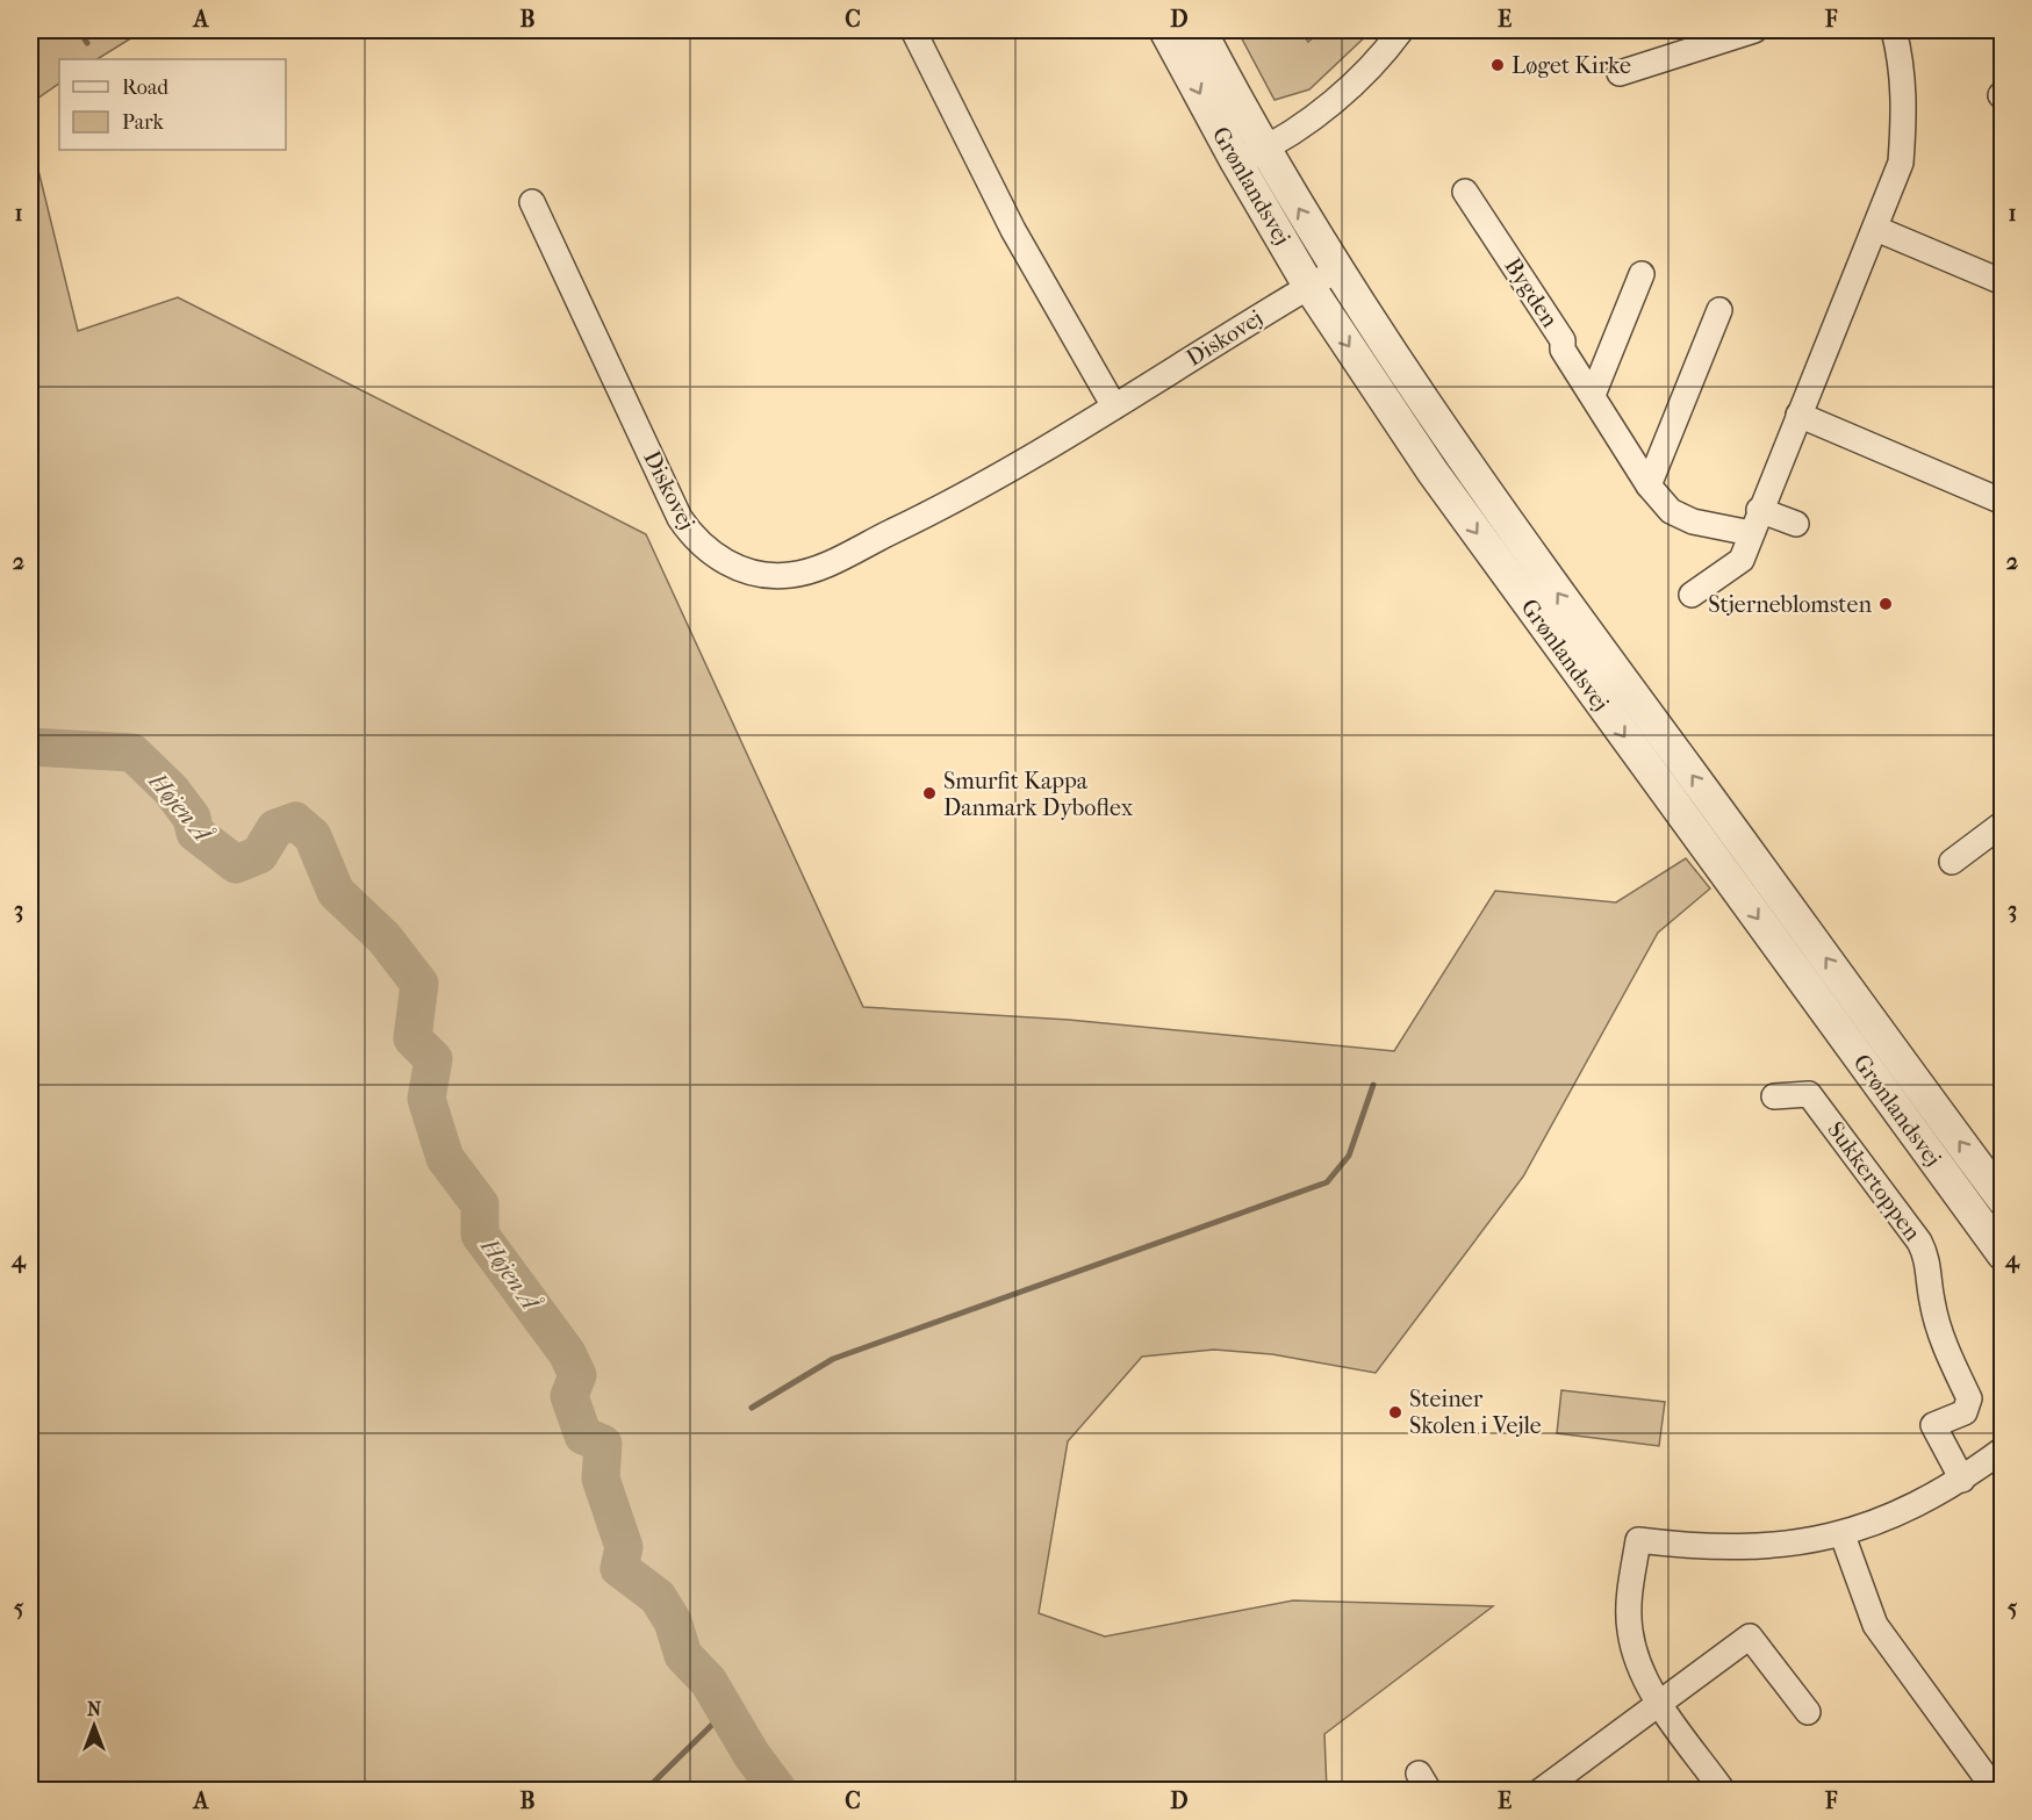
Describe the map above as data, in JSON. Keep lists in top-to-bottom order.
{
  "streets": {
    "street": [
      "Grønlandsvej",
      "Bygden",
      "Diskovej",
      "Sukkertoppen"
    ]
  },
  "crossings": [
    ["Grønlandsvej", "Diskovej"]
  ],
  "water": ["Højen Å"],
  "places": [
    "Løget Kirke",
    "Stjerneblomsten",
    "Smurfit Kappa Danmark Dyboflex",
    "Steiner Skolen i Vejle"
  ],
  "legend": ["Road", "Park"],
  "north": "top",
  "grid": {
    "columns": [
      "A",
      "B",
      "C",
      "D",
      "E",
      "F"
    ],
    "rows": [
      "1",
      "2",
      "3",
      "4",
      "5"
    ]
  }
}
